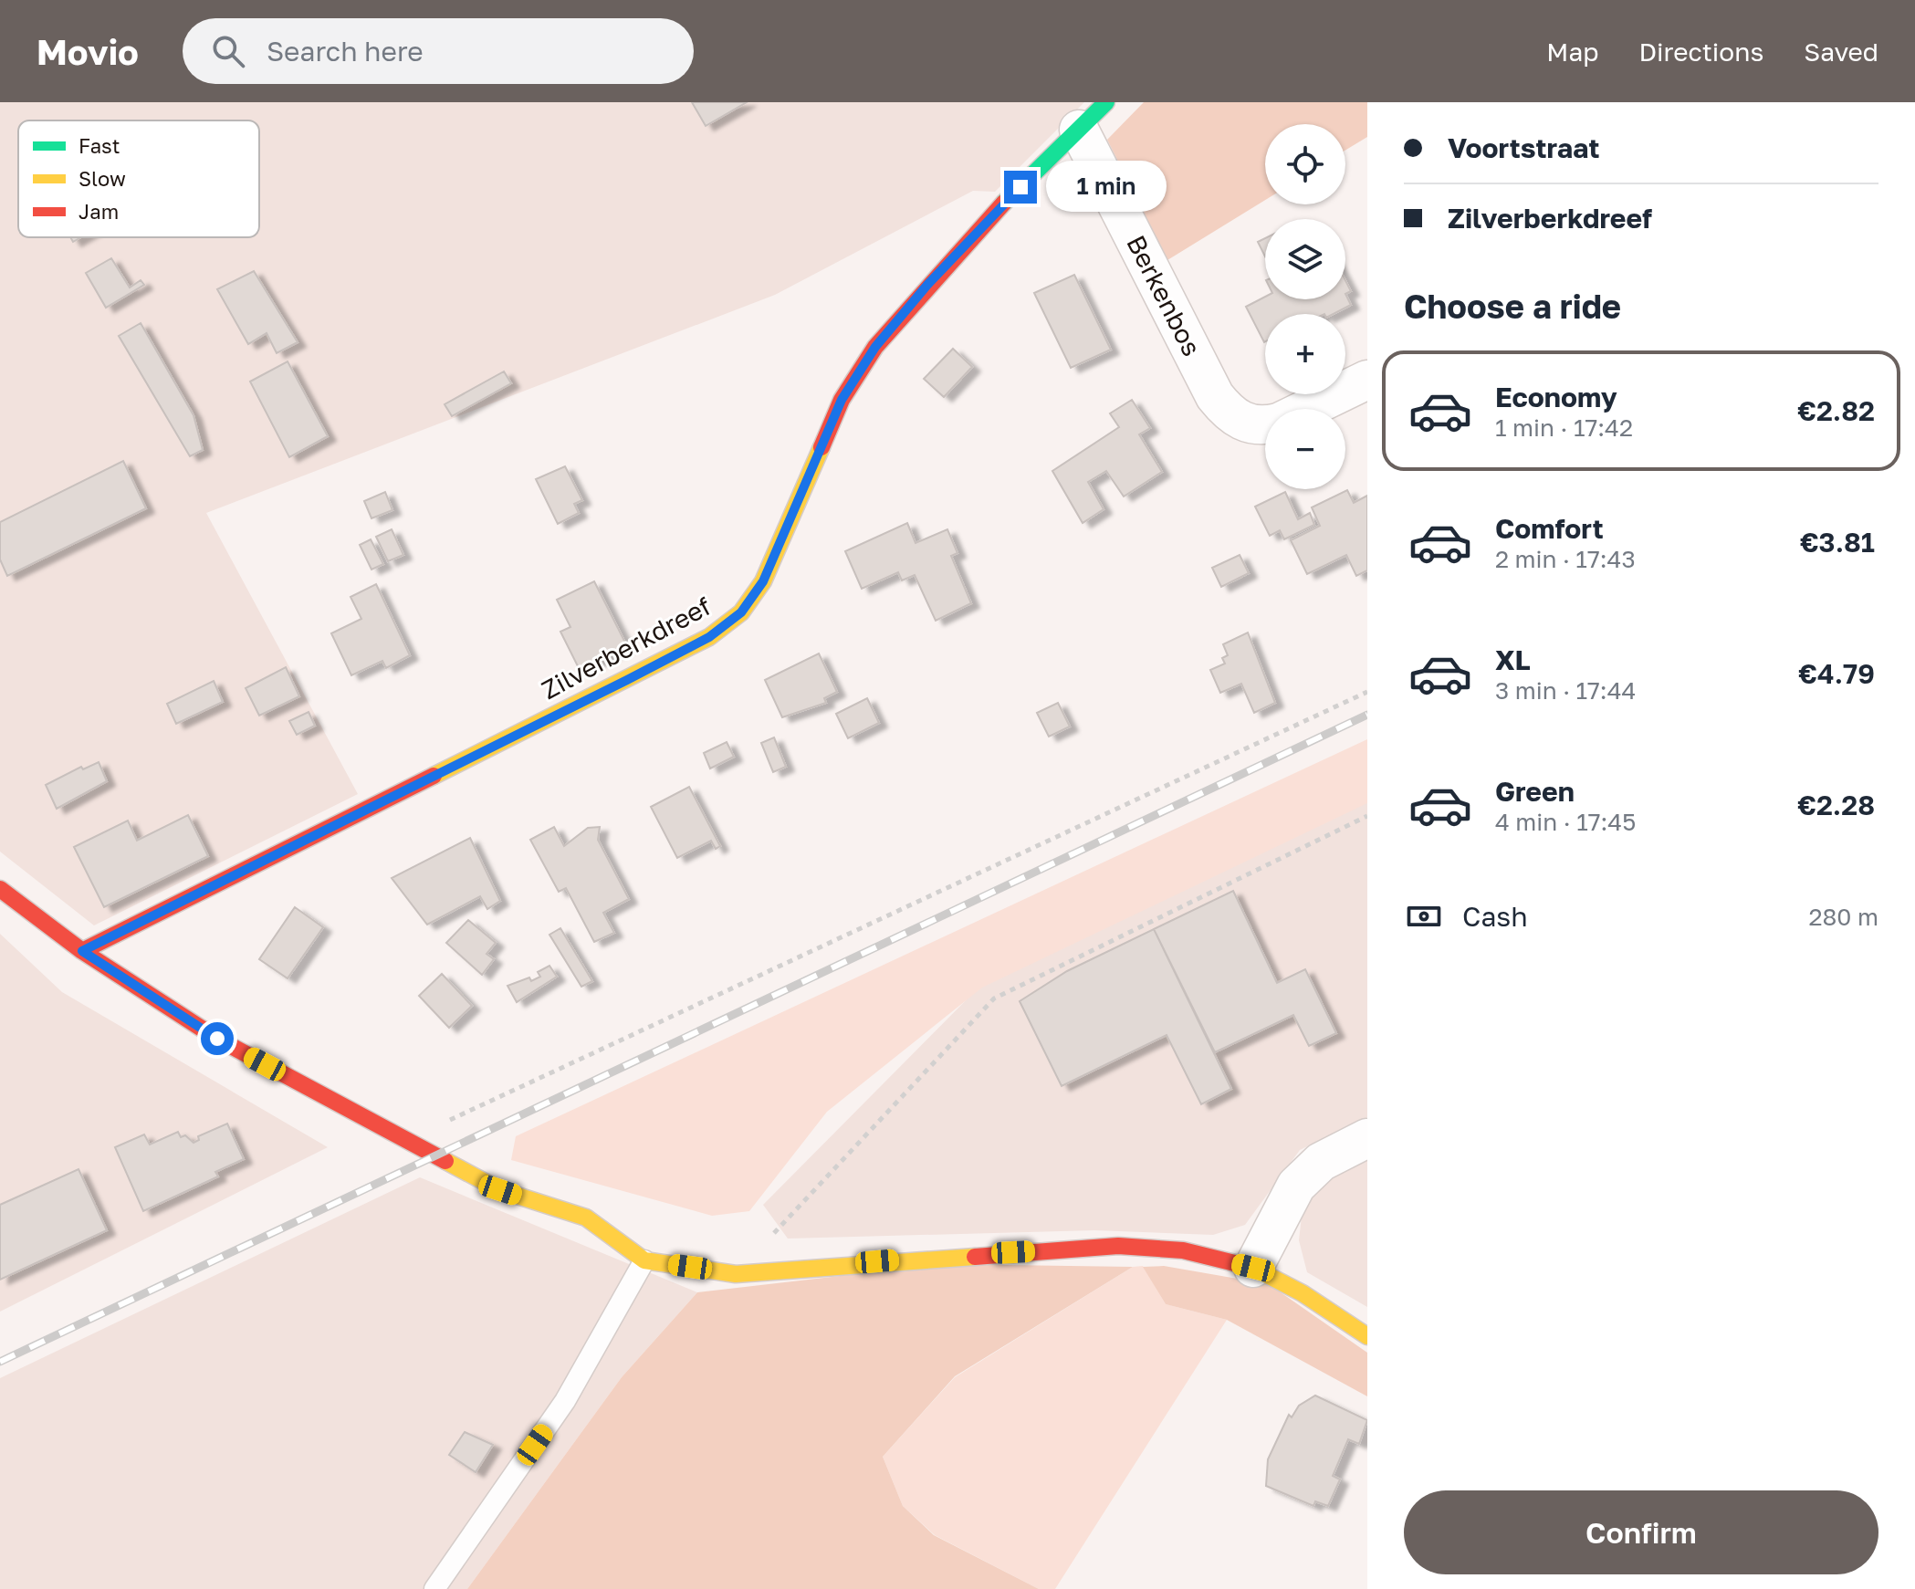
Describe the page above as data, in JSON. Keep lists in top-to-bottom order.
{
  "streets": {
    "street": ["Berkenbos", "Zilverberkdreef"]
  },
  "crossings": [
    ["Berkenbos", "Zilverberkdreef"]
  ],
  "legend": ["Fast", "Slow", "Jam"],
  "page": {
    "header": "Movio",
    "search": "Search here",
    "nav": ["Map", "Directions", "Saved"],
    "banner": ["Voortstraat", "Zilverberkdreef"],
    "map_buttons": ["+", "−"],
    "bubble": "1 min",
    "heading": "Choose a ride",
    "list": [
      {
        "name": "Economy",
        "note": "1 min · 17:42",
        "value": "€2.82"
      },
      {
        "name": "Comfort",
        "note": "2 min · 17:43",
        "value": "€3.81"
      },
      {
        "name": "XL",
        "note": "3 min · 17:44",
        "value": "€4.79"
      },
      {
        "name": "Green",
        "note": "4 min · 17:45",
        "value": "€2.28"
      }
    ],
    "pay": ["Cash", "280 m"],
    "buttons": "Confirm"
  }
}
